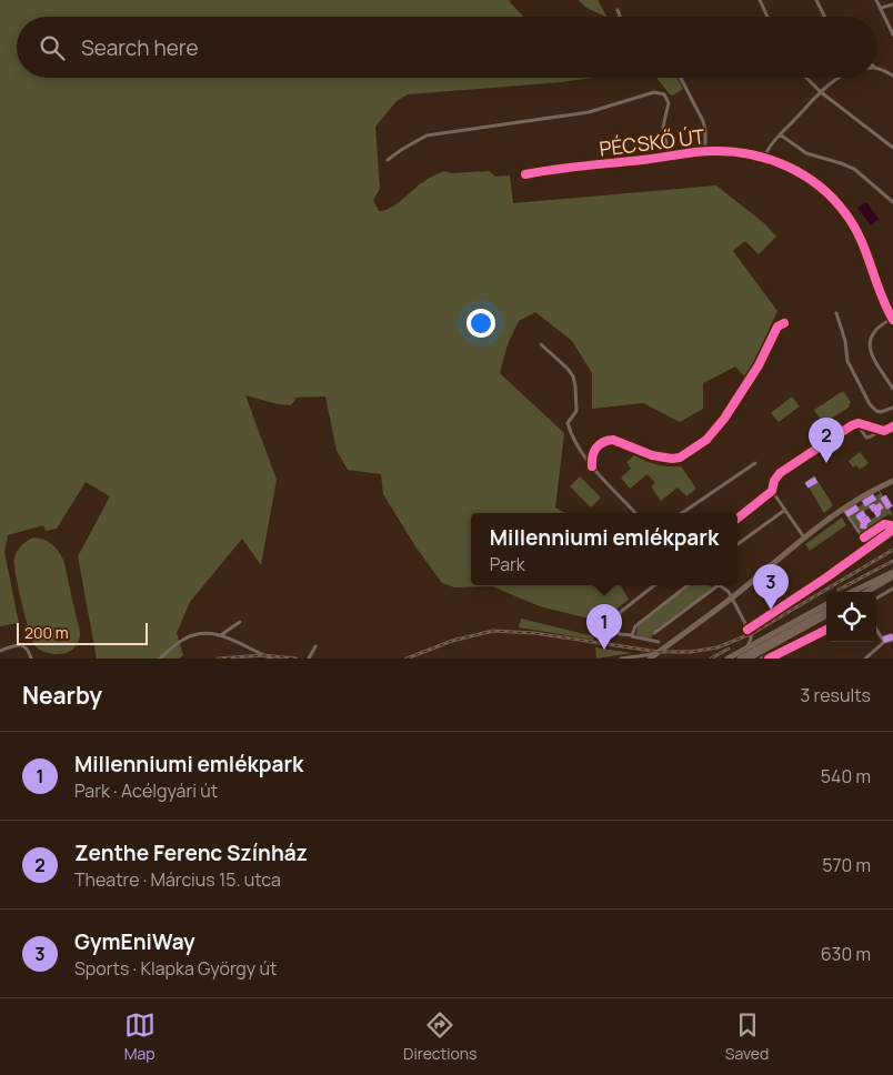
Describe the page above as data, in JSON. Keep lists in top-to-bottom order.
{
  "streets": {
    "street": ["PÉCSKŐ ÚT"]
  },
  "scale_bar": "200 m",
  "page": {
    "search": "Search here",
    "pins": ["2", "3", "1"],
    "popup": ["Millenniumi emlékpark", "Park"],
    "scale": "200 m",
    "heading": ["Nearby", "3 results"],
    "list": [
      {
        "mark": "1",
        "name": "Millenniumi emlékpark",
        "note": "Park · Acélgyári út",
        "value": "540 m"
      },
      {
        "mark": "2",
        "name": "Zenthe Ferenc Színház",
        "note": "Theatre · Március 15. utca",
        "value": "570 m"
      },
      {
        "mark": "3",
        "name": "GymEniWay",
        "note": "Sports · Klapka György út",
        "value": "630 m"
      }
    ],
    "nav": ["Map", "Directions", "Saved"]
  }
}
